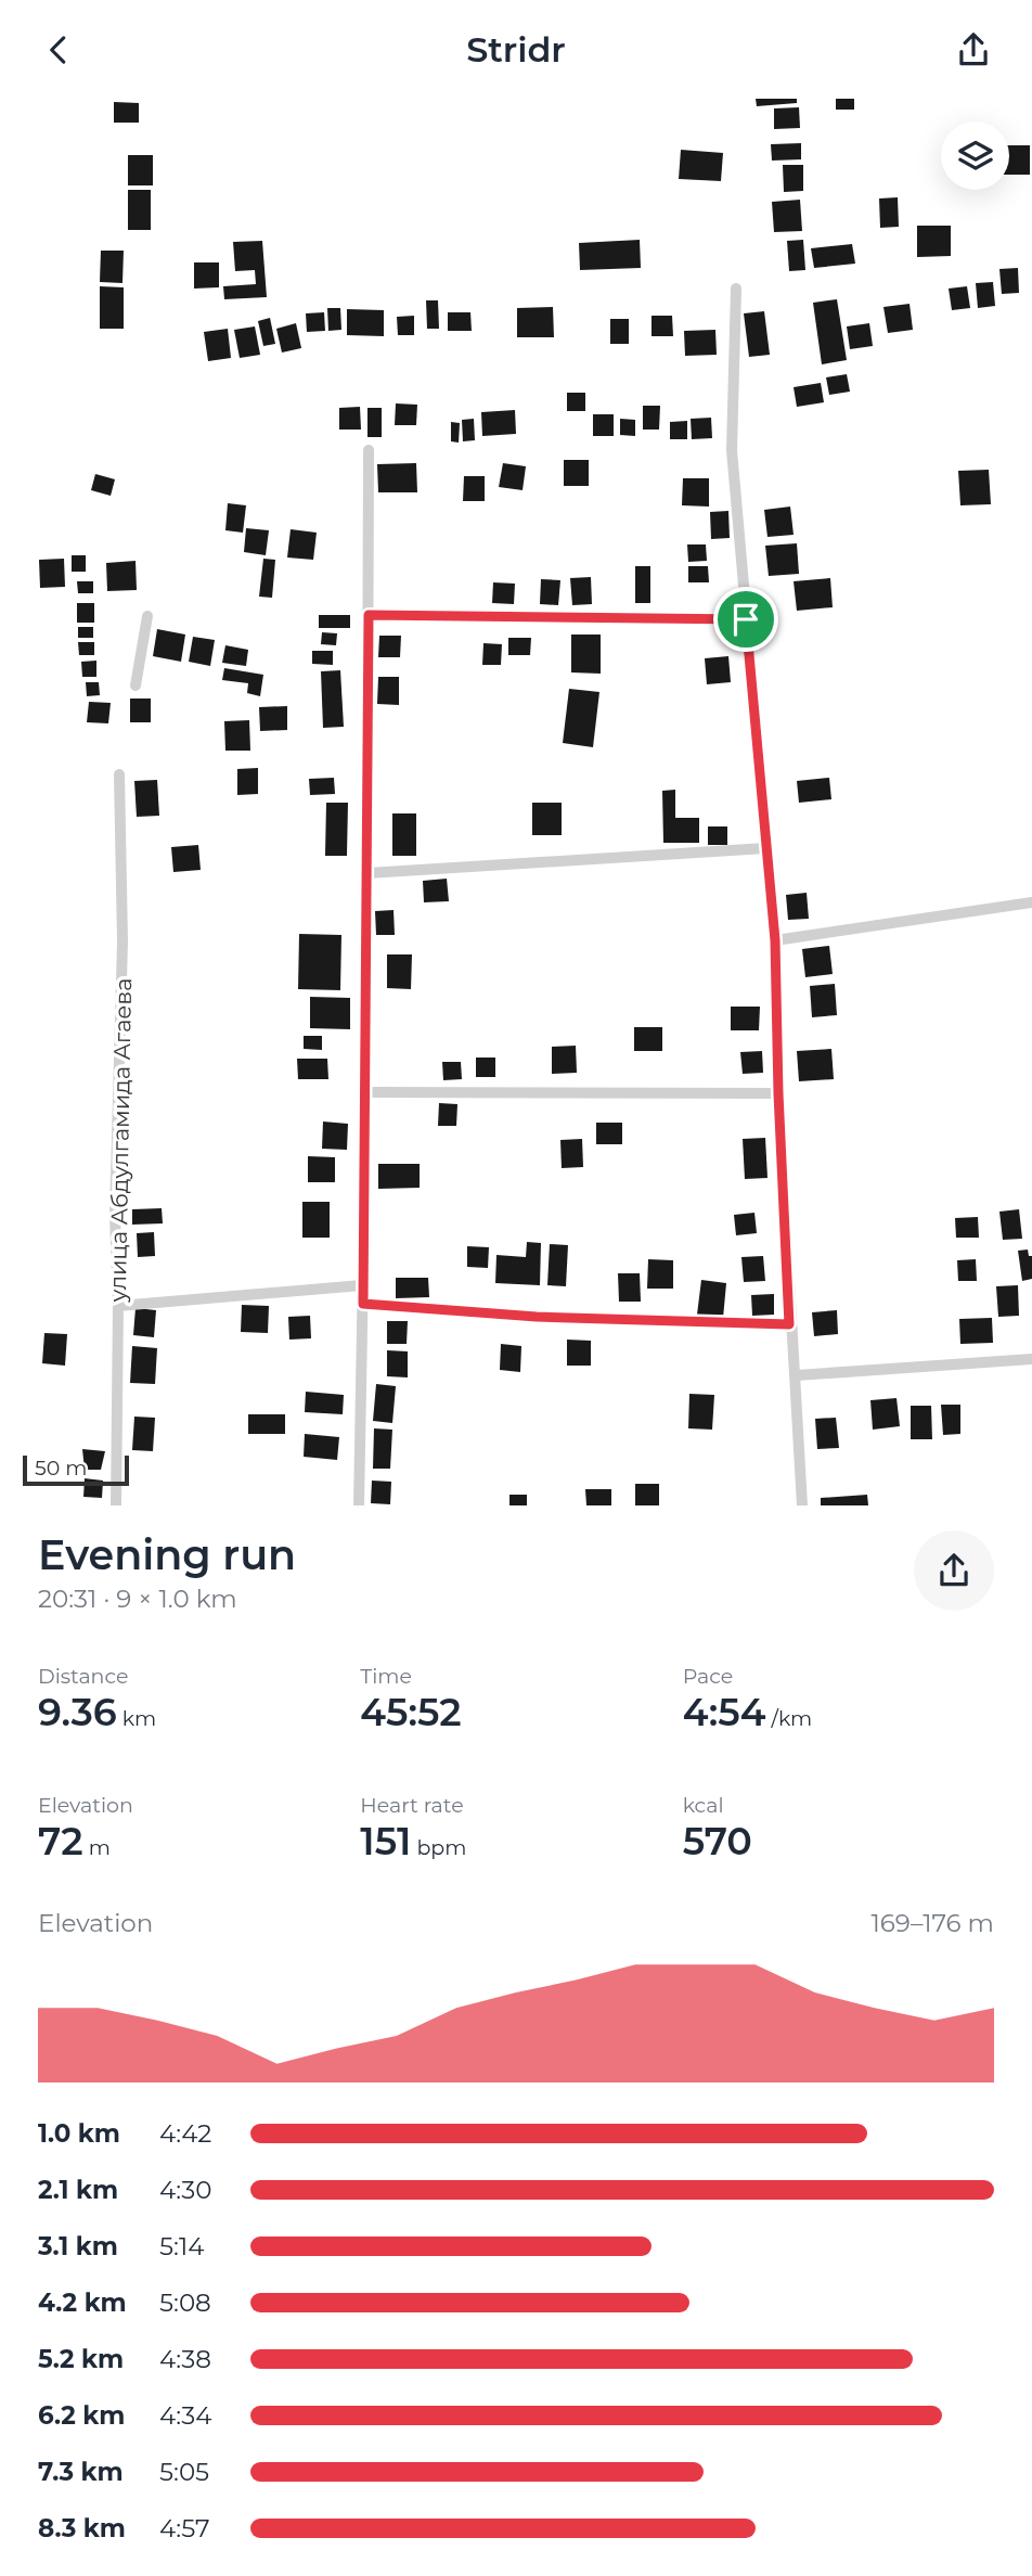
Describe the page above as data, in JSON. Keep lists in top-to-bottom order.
{
  "streets": {
    "street": ["улица Абдулгамида Агаева"]
  },
  "scale_bar": "50 m",
  "page": {
    "header": "Stridr",
    "scale": "50 m",
    "heading": ["Evening run", "20:31 · 9 × 1.0 km"],
    "stats": [
      ["Distance", "9.36 km"],
      ["Time", "45:52"],
      ["Pace", "4:54 /km"],
      ["Elevation", "72 m"],
      ["Heart rate", "151 bpm"],
      ["kcal", "570"]
    ],
    "chart": ["Elevation", "169–176 m"],
    "list": [
      {
        "name": "1.0 km",
        "note": "4:42"
      },
      {
        "name": "2.1 km",
        "note": "4:30"
      },
      {
        "name": "3.1 km",
        "note": "5:14"
      },
      {
        "name": "4.2 km",
        "note": "5:08"
      },
      {
        "name": "5.2 km",
        "note": "4:38"
      },
      {
        "name": "6.2 km",
        "note": "4:34"
      },
      {
        "name": "7.3 km",
        "note": "5:05"
      },
      {
        "name": "8.3 km",
        "note": "4:57"
      }
    ]
  }
}
